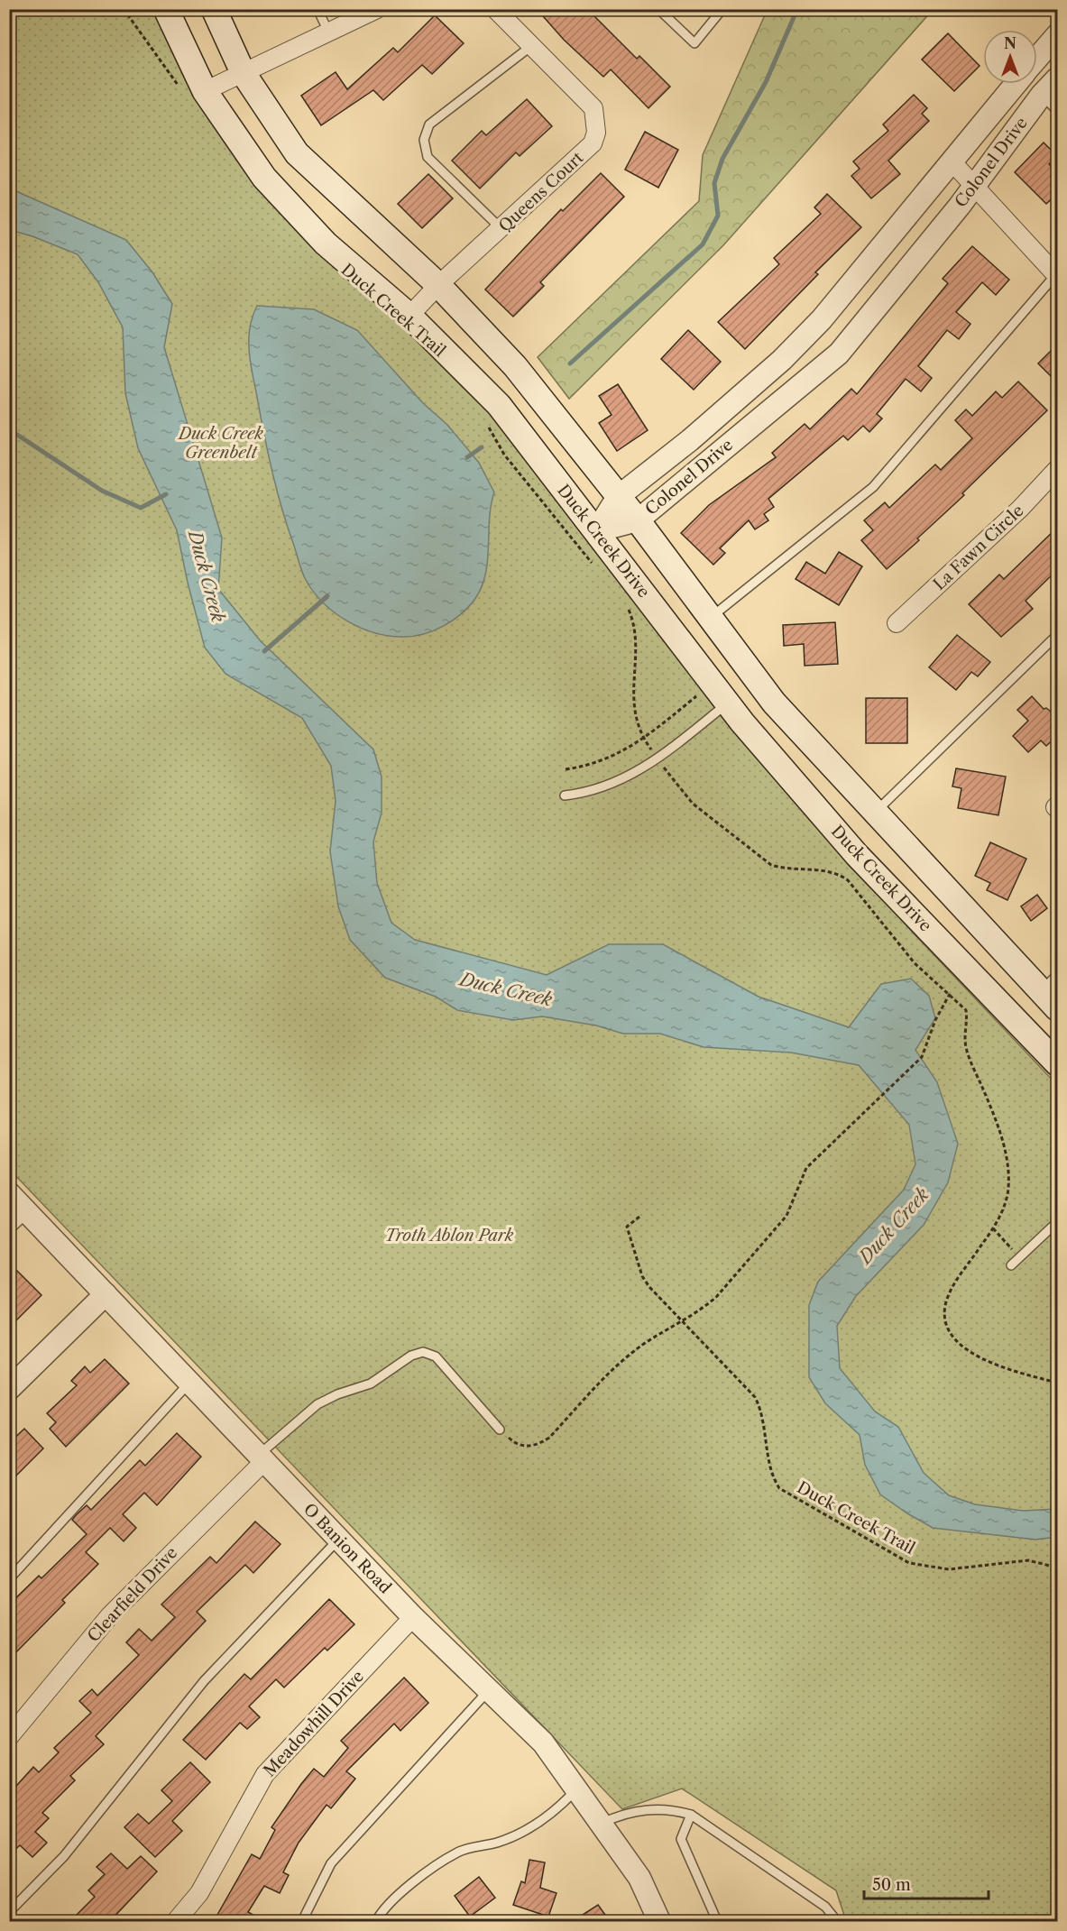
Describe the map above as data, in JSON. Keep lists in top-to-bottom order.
{
  "streets": {
    "main road": ["Duck Creek Drive"],
    "street": [
      "Colonel Drive",
      "Queens Court",
      "La Fawn Circle",
      "O Banion Road",
      "Clearfield Drive",
      "Meadowhill Drive"
    ],
    "path": ["Duck Creek Trail"]
  },
  "crossings": [
    ["Colonel Drive", "Duck Creek Drive"],
    ["Queens Court", "Duck Creek Drive"],
    ["O Banion Road", "Clearfield Drive"],
    ["O Banion Road", "Meadowhill Drive"]
  ],
  "water": ["Duck Creek"],
  "parks": ["Duck Creek Greenbelt", "Troth Ablon Park"],
  "scale_bar": "50 m",
  "north": "top"
}
